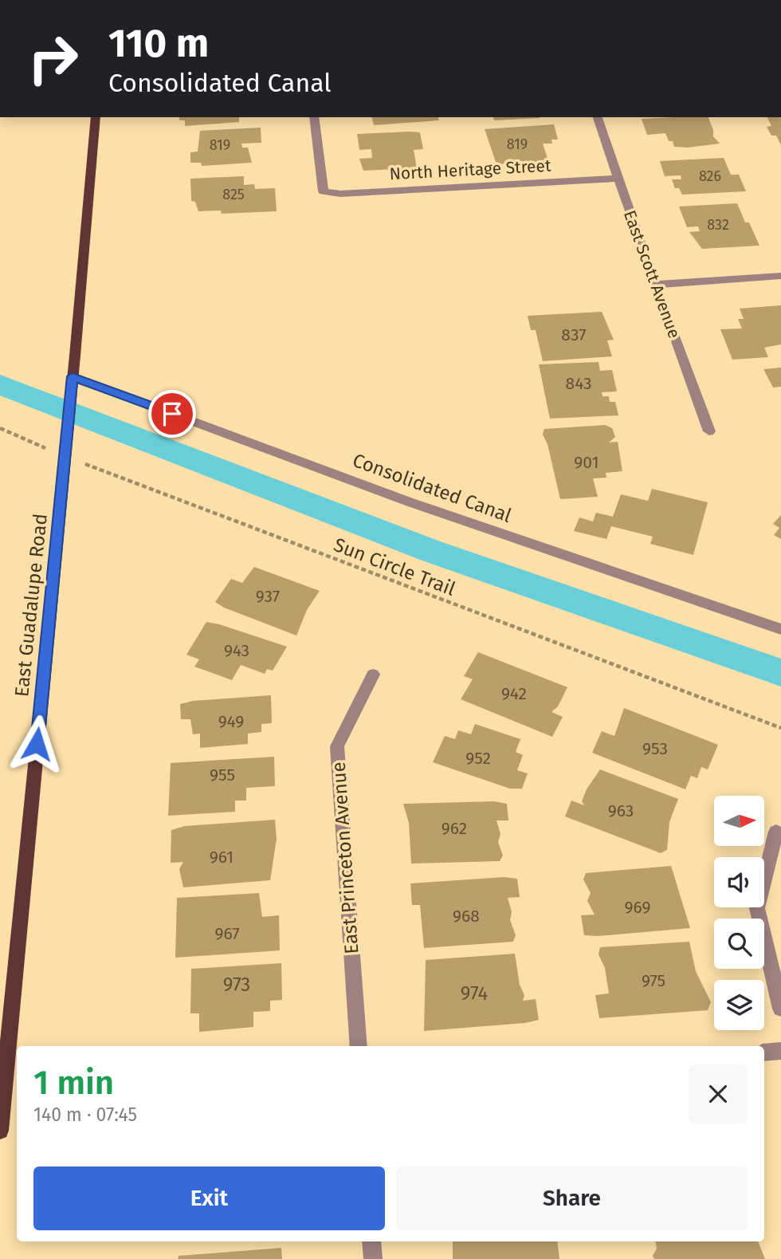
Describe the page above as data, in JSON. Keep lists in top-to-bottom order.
{
  "streets": {
    "main road": ["East Guadalupe Road"],
    "street": [
      "North Heritage Street",
      "East Scott Avenue",
      "Consolidated Canal",
      "East Princeton Avenue"
    ],
    "path": ["Sun Circle Trail"]
  },
  "crossings": [
    ["North Heritage Street", "East Scott Avenue"],
    ["Consolidated Canal", "East Guadalupe Road"],
    ["Sun Circle Trail", "East Guadalupe Road"]
  ],
  "house_numbers": [
    "819",
    "819",
    "826",
    "825",
    "832",
    "837",
    "843",
    "901",
    "937",
    "943",
    "942",
    "949",
    "953",
    "952",
    "955",
    "963",
    "962",
    "961",
    "969",
    "968",
    "967",
    "975",
    "973",
    "974"
  ],
  "north": "right",
  "page": {
    "turn": ["110 m", "Consolidated Canal"],
    "heading": ["1 min", "140 m · 07:45"],
    "buttons": ["Exit", "Share"]
  }
}
